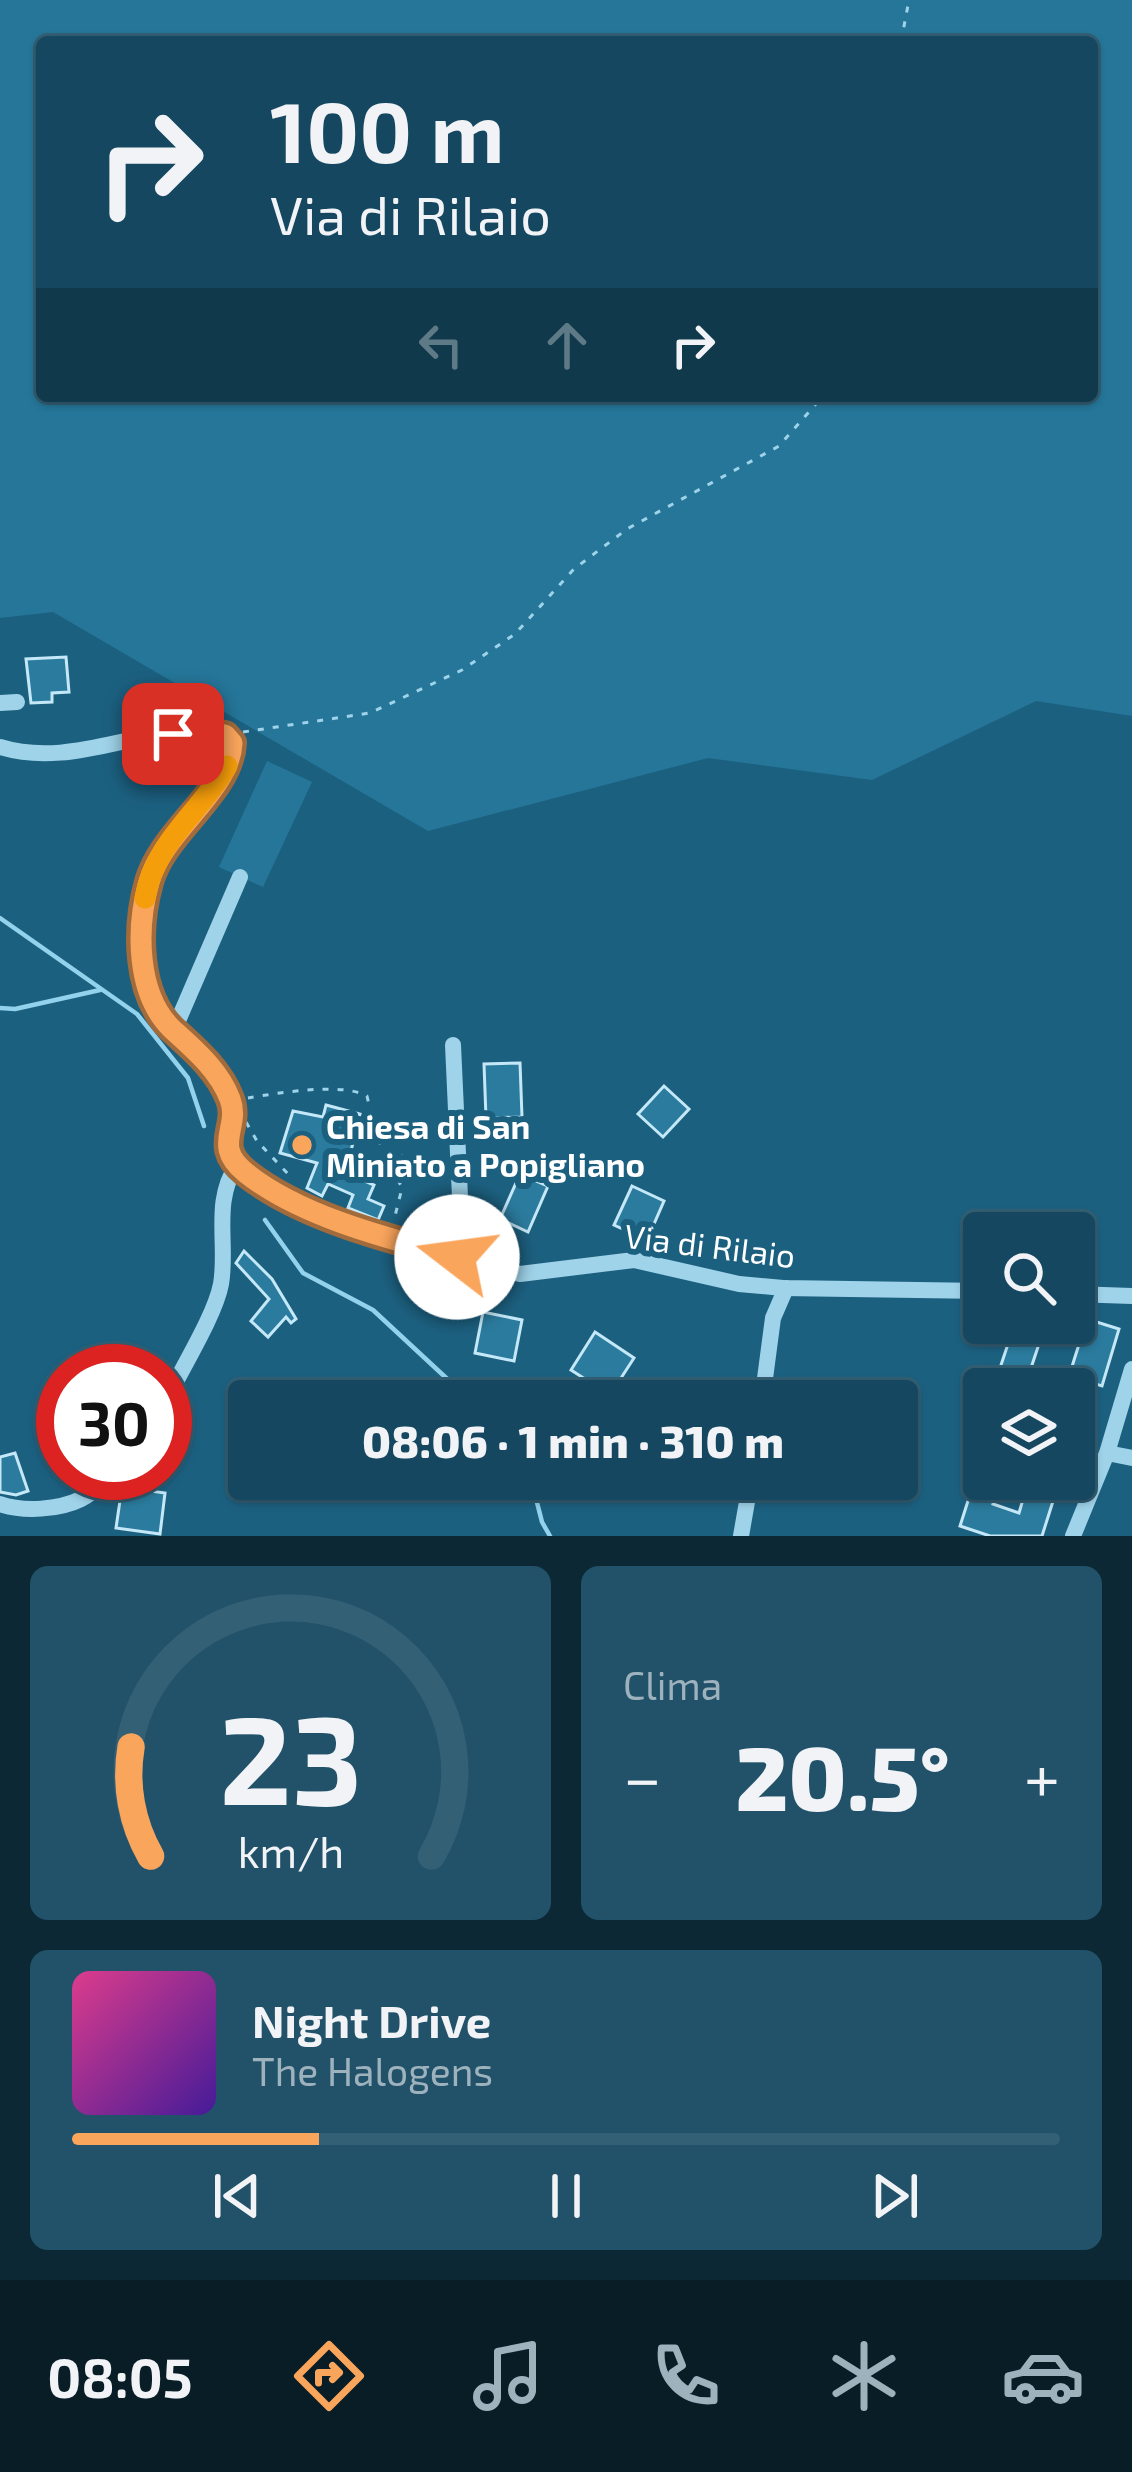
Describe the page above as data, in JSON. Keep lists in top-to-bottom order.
{
  "streets": {
    "street": ["Via di Rilaio"]
  },
  "places": ["Chiesa di San Miniato a Popigliano"],
  "page": {
    "turn": ["100 m", "Via di Rilaio"],
    "limit": "30",
    "trip": "08:06 · 1 min · 310 m",
    "tile": "Clima",
    "heat": ["−", "20.5°", "+"],
    "song": ["Night Drive", "The Halogens"],
    "tabs": "08:05",
    "gauge": ["23", "km/h"]
  }
}
